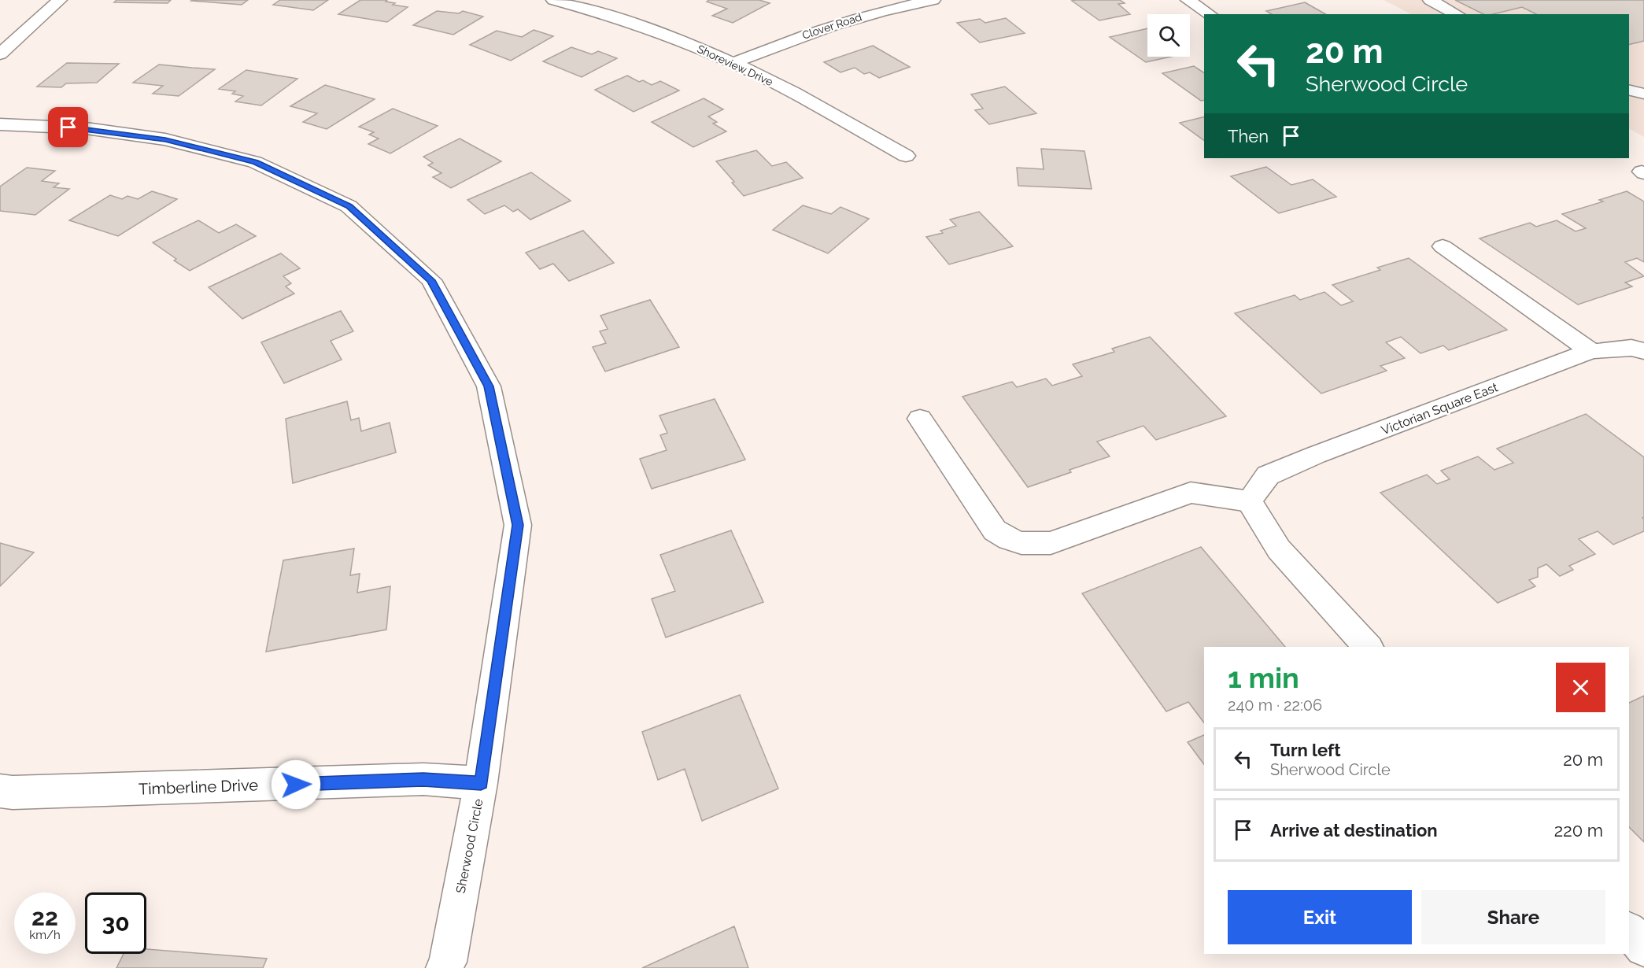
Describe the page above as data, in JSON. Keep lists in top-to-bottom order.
{
  "streets": {
    "street": [
      "Clover Road",
      "Shoreview Drive",
      "Victorian Square East",
      "Timberline Drive",
      "Sherwood Circle"
    ]
  },
  "crossings": [
    ["Clover Road", "Shoreview Drive"],
    ["Timberline Drive", "Sherwood Circle"]
  ],
  "page": {
    "turn": ["20 m", "Sherwood Circle"],
    "then": "Then",
    "heading": ["1 min", "240 m · 22:06"],
    "list": [
      {
        "name": "Turn left",
        "note": "Sherwood Circle",
        "value": "20 m"
      },
      {
        "name": "Arrive at destination",
        "value": "220 m"
      }
    ],
    "buttons": ["Exit", "Share"],
    "speed": "22 km/h",
    "limit": "30"
  }
}
